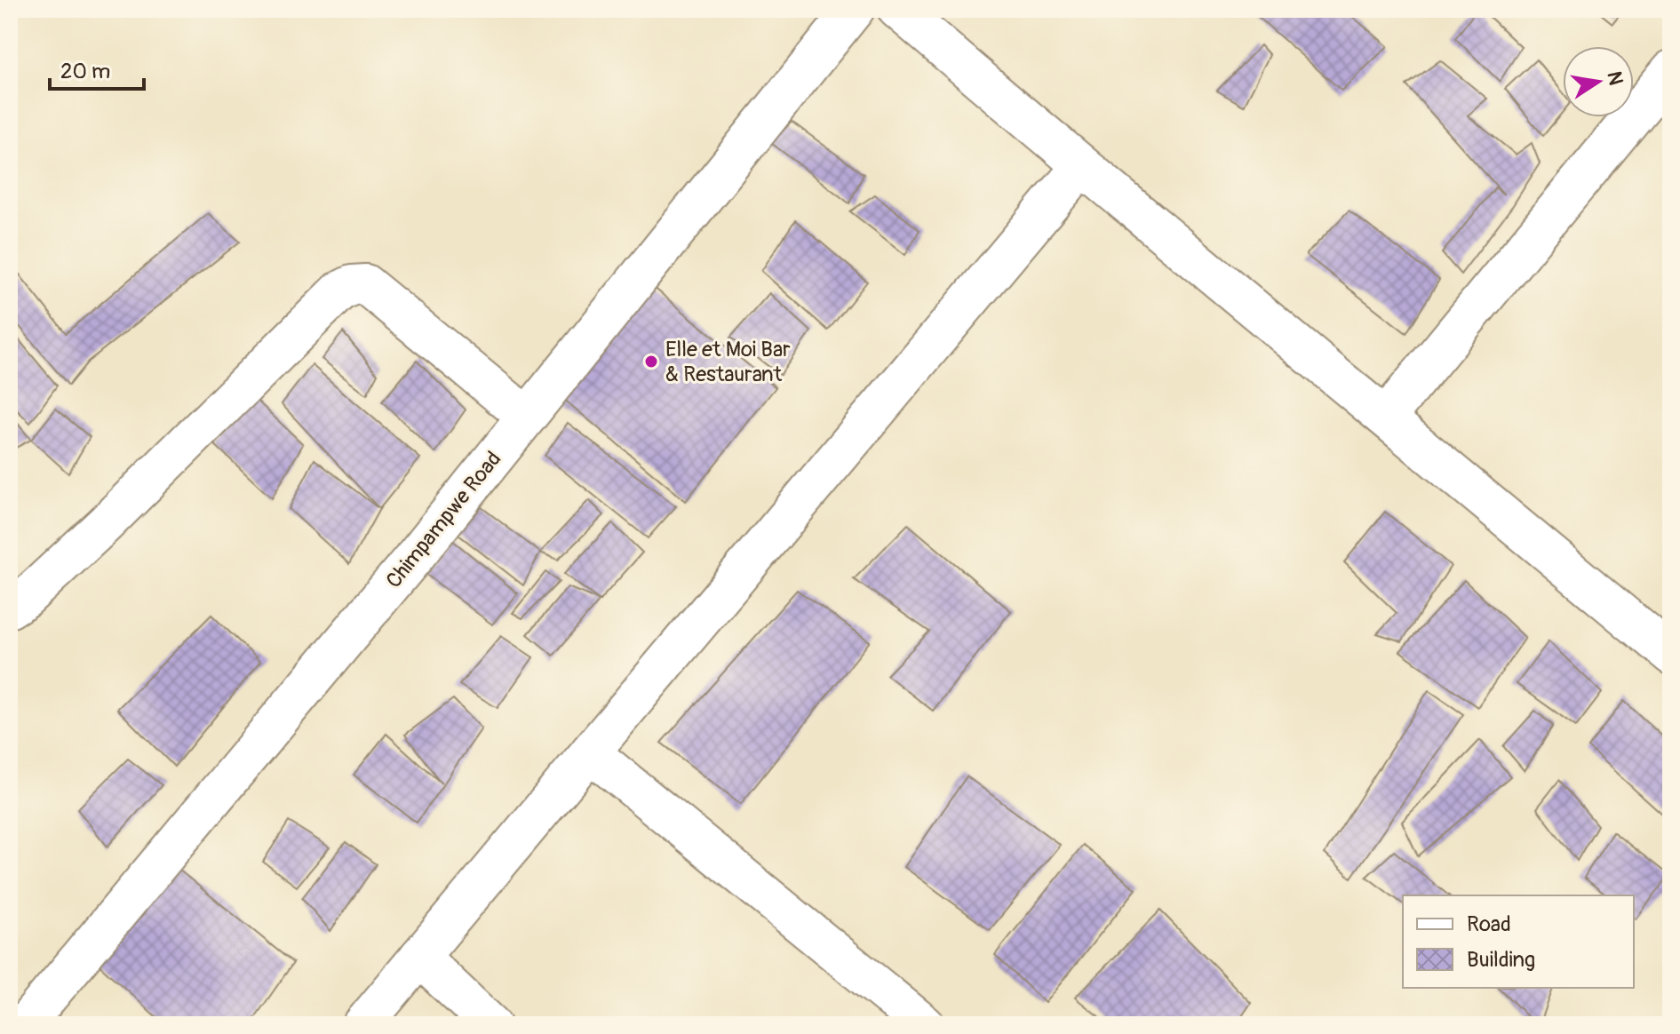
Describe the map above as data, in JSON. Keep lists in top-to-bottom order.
{
  "streets": {
    "street": ["Chimpampwe Road"]
  },
  "places": ["Elle et Moi Bar & Restaurant"],
  "legend": ["Road", "Building"],
  "scale_bar": "20 m",
  "north": "right"
}
